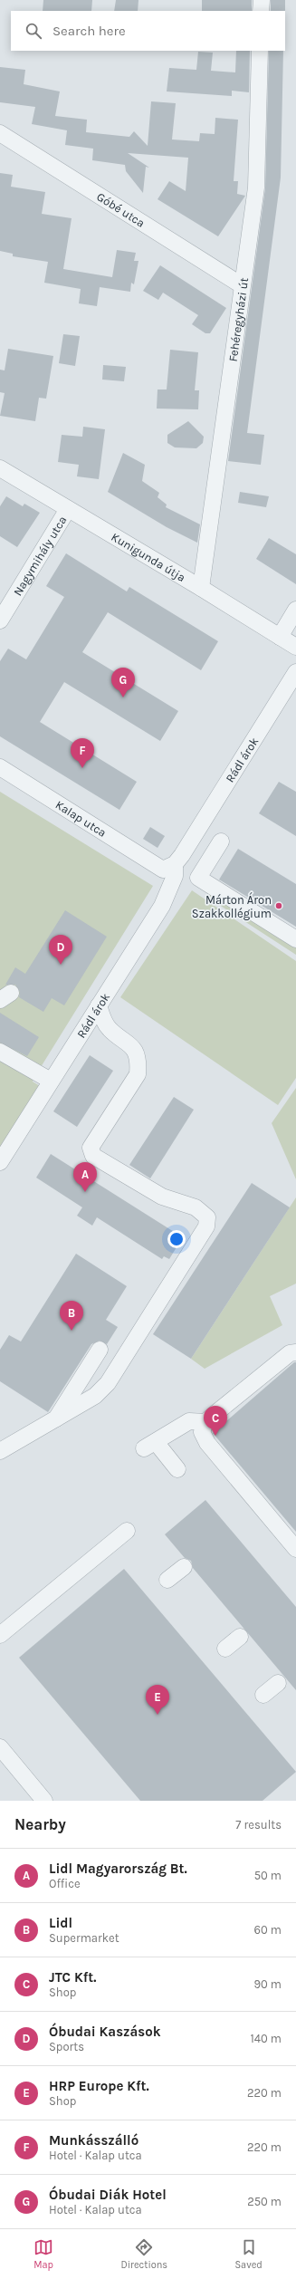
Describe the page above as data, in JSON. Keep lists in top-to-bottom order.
{
  "streets": {
    "street": [
      "Góbé utca",
      "Fehéregyházi út",
      "Nagymihály utca",
      "Kunigunda útja",
      "Rádl árok",
      "Kalap utca"
    ]
  },
  "crossings": [
    ["Góbé utca", "Fehéregyházi út"],
    ["Fehéregyházi út", "Kunigunda útja"],
    ["Nagymihály utca", "Kunigunda útja"],
    ["Rádl árok", "Kalap utca"]
  ],
  "places": ["Márton Áron Szakkollégium"],
  "page": {
    "search": "Search here",
    "pins": [
      "G",
      "F",
      "D",
      "A",
      "B",
      "C",
      "E"
    ],
    "heading": ["Nearby", "7 results"],
    "list": [
      {
        "mark": "A",
        "name": "Lidl Magyarország Bt.",
        "note": "Office",
        "value": "50 m"
      },
      {
        "mark": "B",
        "name": "Lidl",
        "note": "Supermarket",
        "value": "60 m"
      },
      {
        "mark": "C",
        "name": "JTC Kft.",
        "note": "Shop",
        "value": "90 m"
      },
      {
        "mark": "D",
        "name": "Óbudai Kaszások",
        "note": "Sports",
        "value": "140 m"
      },
      {
        "mark": "E",
        "name": "HRP Europe Kft.",
        "note": "Shop",
        "value": "220 m"
      },
      {
        "mark": "F",
        "name": "Munkásszálló",
        "note": "Hotel · Kalap utca",
        "value": "220 m"
      },
      {
        "mark": "G",
        "name": "Óbudai Diák Hotel",
        "note": "Hotel · Kalap utca",
        "value": "250 m"
      }
    ],
    "nav": ["Map", "Directions", "Saved"]
  }
}
